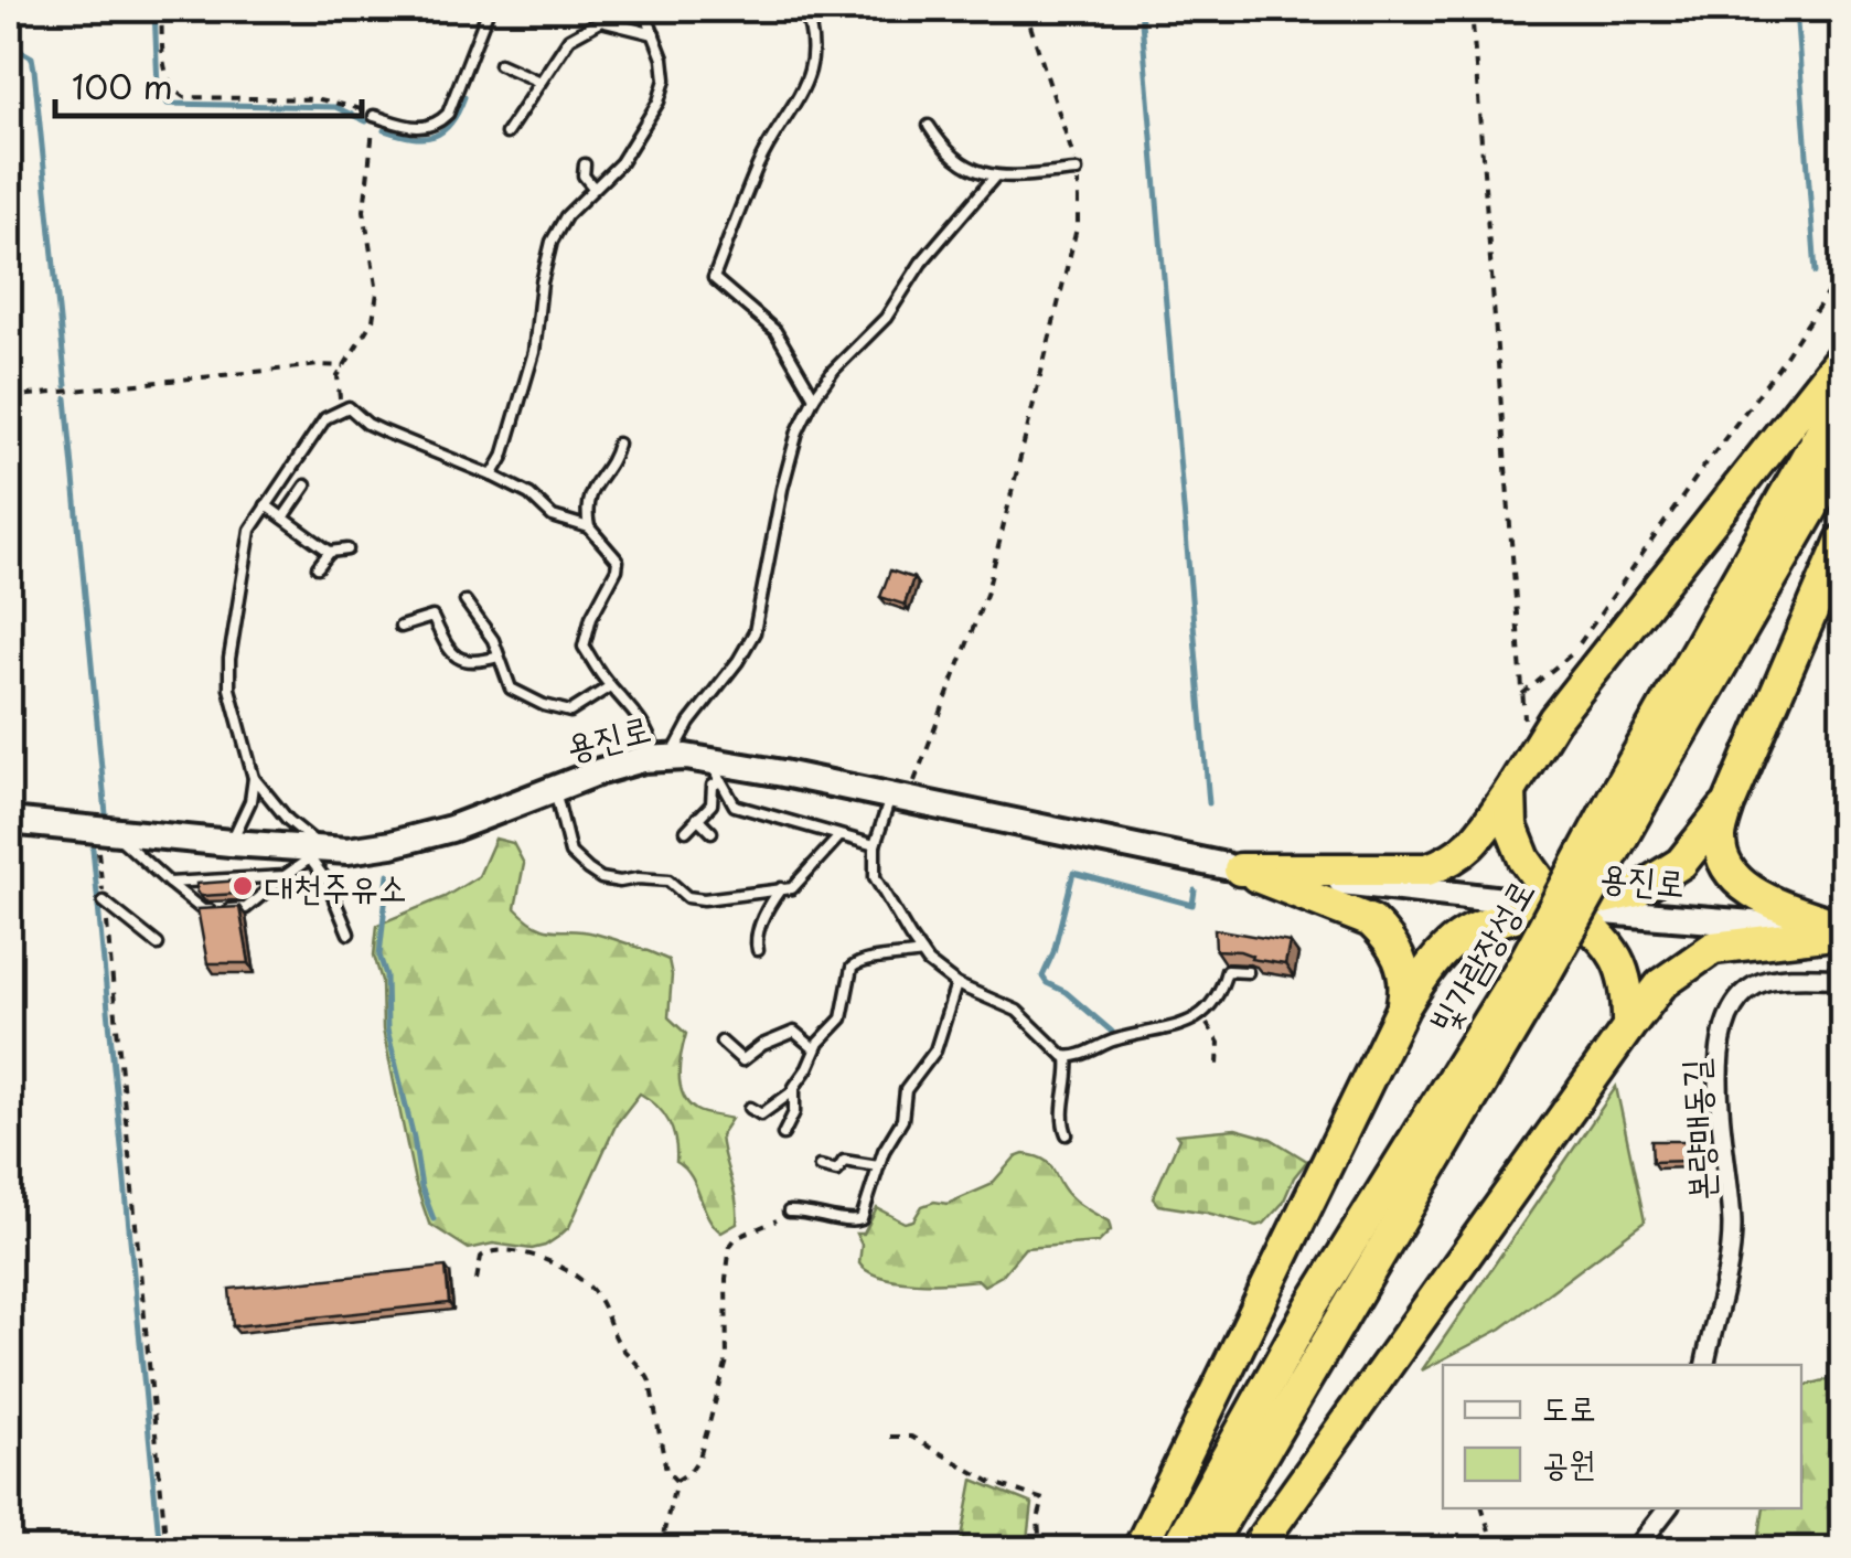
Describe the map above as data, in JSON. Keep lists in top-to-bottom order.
{
  "streets": {
    "highway": ["빛가람장성로"],
    "main road": ["용진로"],
    "street": ["본량매동길"]
  },
  "places": ["대천주유소"],
  "legend": ["도로", "공원"],
  "scale_bar": "100 m"
}
